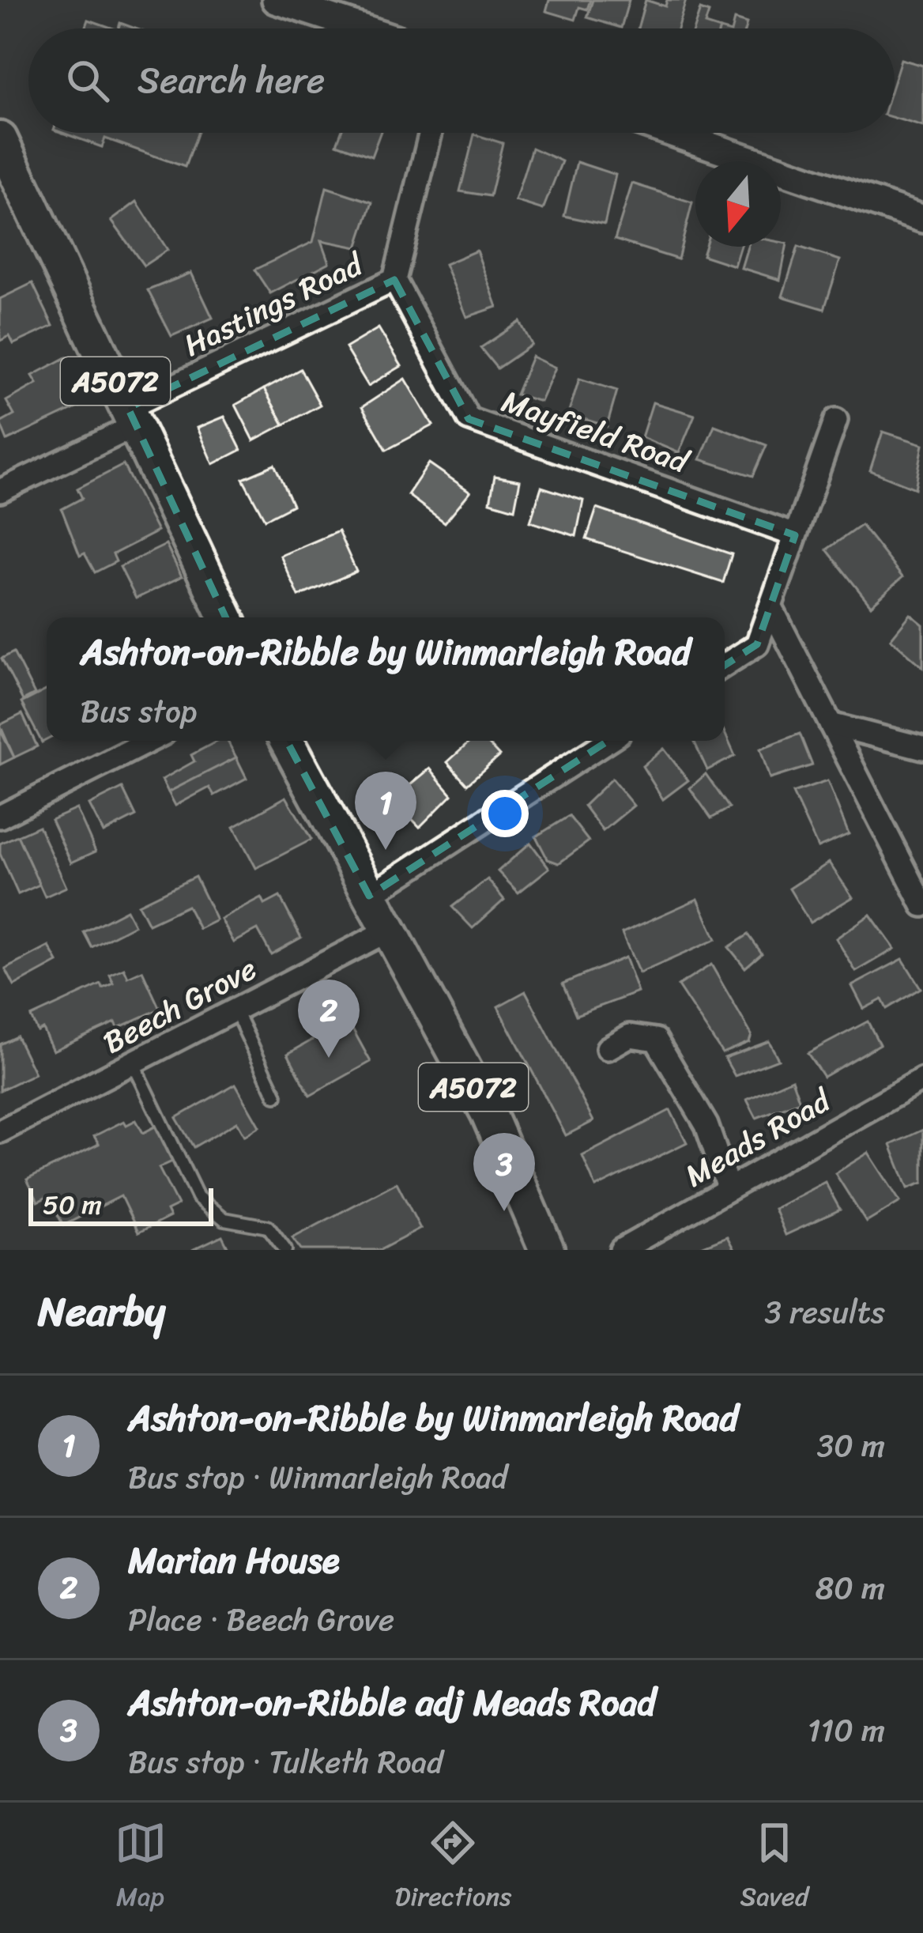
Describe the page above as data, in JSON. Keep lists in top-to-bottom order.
{
  "streets": {
    "main road": ["A5072"],
    "street": [
      "Hastings Road",
      "Mayfield Road",
      "Beech Grove",
      "Meads Road"
    ]
  },
  "crossings": [
    ["Hastings Road", "A5072"],
    ["Hastings Road", "Mayfield Road"],
    ["A5072", "Beech Grove"]
  ],
  "scale_bar": "50 m",
  "north": "bottom",
  "page": {
    "search": "Search here",
    "popup": ["Ashton-on-Ribble by Winmarleigh Road", "Bus stop"],
    "pins": ["1", "2", "3"],
    "scale": "50 m",
    "heading": ["Nearby", "3 results"],
    "list": [
      {
        "mark": "1",
        "name": "Ashton-on-Ribble by Winmarleigh Road",
        "note": "Bus stop · Winmarleigh Road",
        "value": "30 m"
      },
      {
        "mark": "2",
        "name": "Marian House",
        "note": "Place · Beech Grove",
        "value": "80 m"
      },
      {
        "mark": "3",
        "name": "Ashton-on-Ribble adj Meads Road",
        "note": "Bus stop · Tulketh Road",
        "value": "110 m"
      }
    ],
    "nav": ["Map", "Directions", "Saved"]
  }
}
